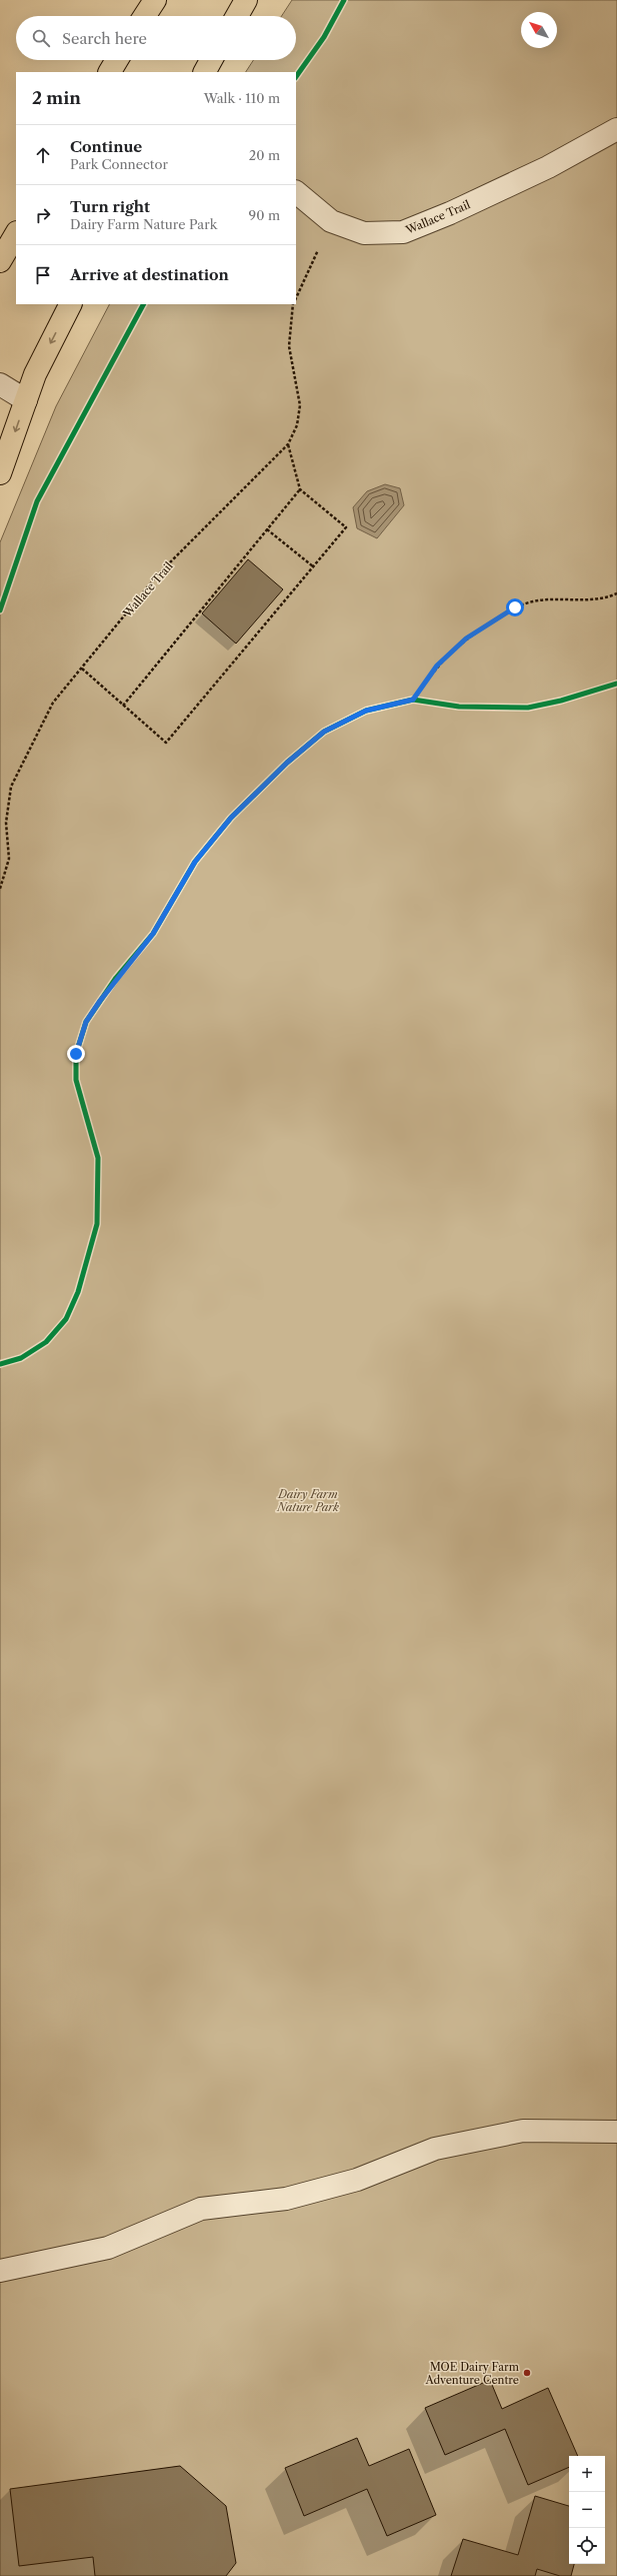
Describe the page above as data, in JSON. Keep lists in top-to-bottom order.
{
  "streets": {
    "street": ["Wallace Trail"]
  },
  "parks": ["Dairy Farm Nature Park"],
  "places": ["MOE Dairy Farm Adventure Centre"],
  "north": "top left",
  "page": {
    "search": "Search here",
    "heading": ["2 min", "Walk · 110 m"],
    "list": [
      ["Continue", "Park Connector", "20 m"],
      ["Turn right", "Dairy Farm Nature Park", "90 m"],
      "Arrive at destination"
    ],
    "map_buttons": ["+", "−"]
  }
}
